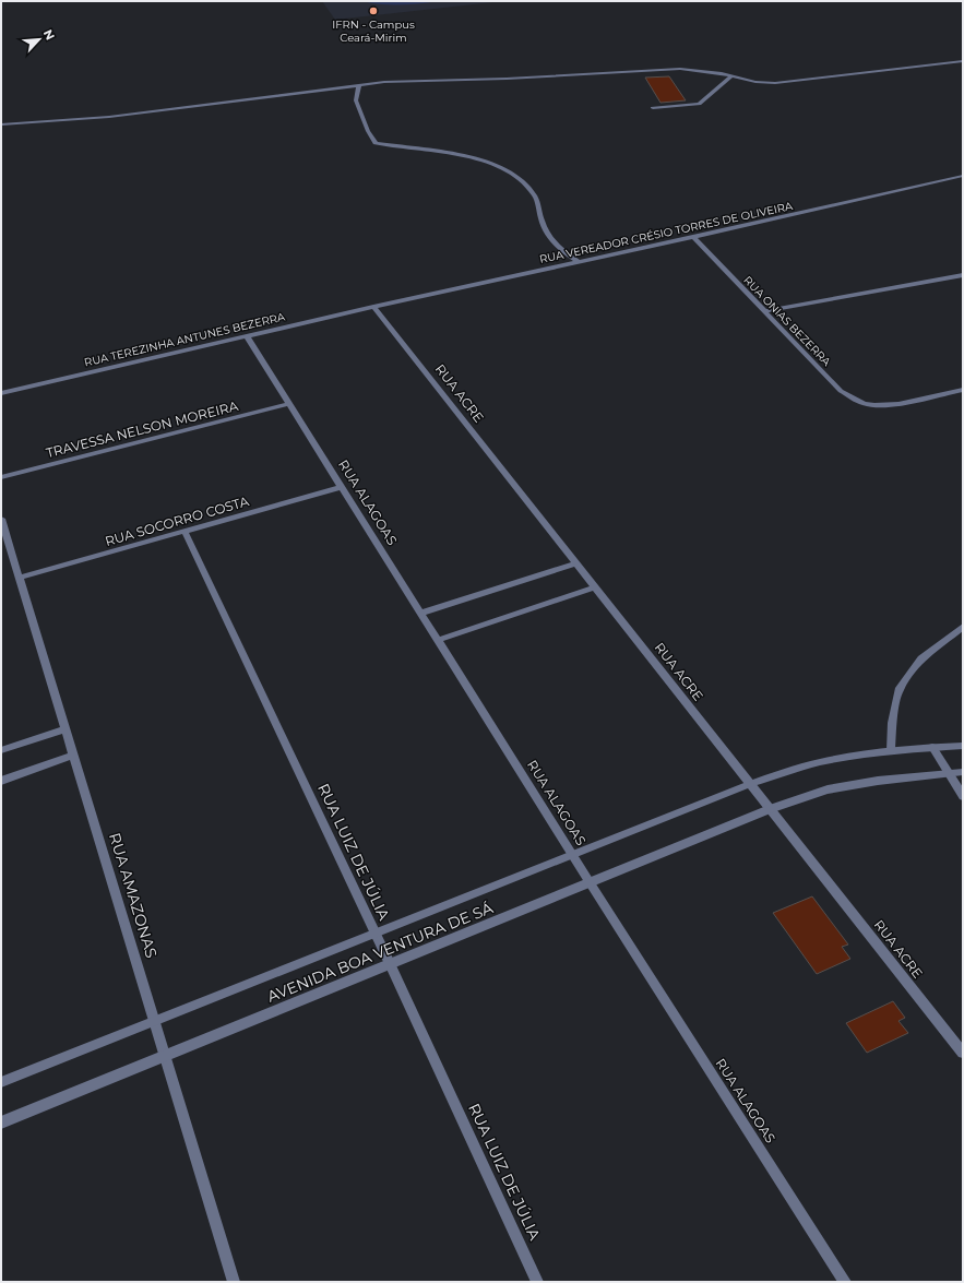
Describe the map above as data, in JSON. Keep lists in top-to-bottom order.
{
  "streets": {
    "street": [
      "RUA VEREADOR CRÉSIO TORRES DE OLIVEIRA",
      "RUA ONIAS BEZERRA",
      "RUA TEREZINHA ANTUNES BEZERRA",
      "RUA ACRE",
      "TRAVESSA NELSON MOREIRA",
      "RUA ALAGOAS",
      "RUA SOCORRO COSTA",
      "RUA LUIZ DE JÚLIA",
      "RUA AMAZONAS",
      "AVENIDA BOA VENTURA DE SÁ"
    ]
  },
  "crossings": [
    ["RUA VEREADOR CRÉSIO TORRES DE OLIVEIRA", "RUA ONIAS BEZERRA"],
    ["RUA VEREADOR CRÉSIO TORRES DE OLIVEIRA", "RUA TEREZINHA ANTUNES BEZERRA"],
    ["RUA VEREADOR CRÉSIO TORRES DE OLIVEIRA", "RUA ACRE"],
    ["RUA TEREZINHA ANTUNES BEZERRA", "RUA ACRE"],
    ["RUA TEREZINHA ANTUNES BEZERRA", "RUA ALAGOAS"],
    ["RUA ACRE", "AVENIDA BOA VENTURA DE SÁ"],
    ["TRAVESSA NELSON MOREIRA", "RUA ALAGOAS"],
    ["RUA ALAGOAS", "RUA SOCORRO COSTA"],
    ["RUA ALAGOAS", "AVENIDA BOA VENTURA DE SÁ"],
    ["RUA SOCORRO COSTA", "RUA LUIZ DE JÚLIA"],
    ["RUA SOCORRO COSTA", "RUA AMAZONAS"],
    ["RUA LUIZ DE JÚLIA", "AVENIDA BOA VENTURA DE SÁ"],
    ["RUA AMAZONAS", "AVENIDA BOA VENTURA DE SÁ"]
  ],
  "places": ["IFRN - Campus Ceará-Mirim"],
  "north": "top right"
}
